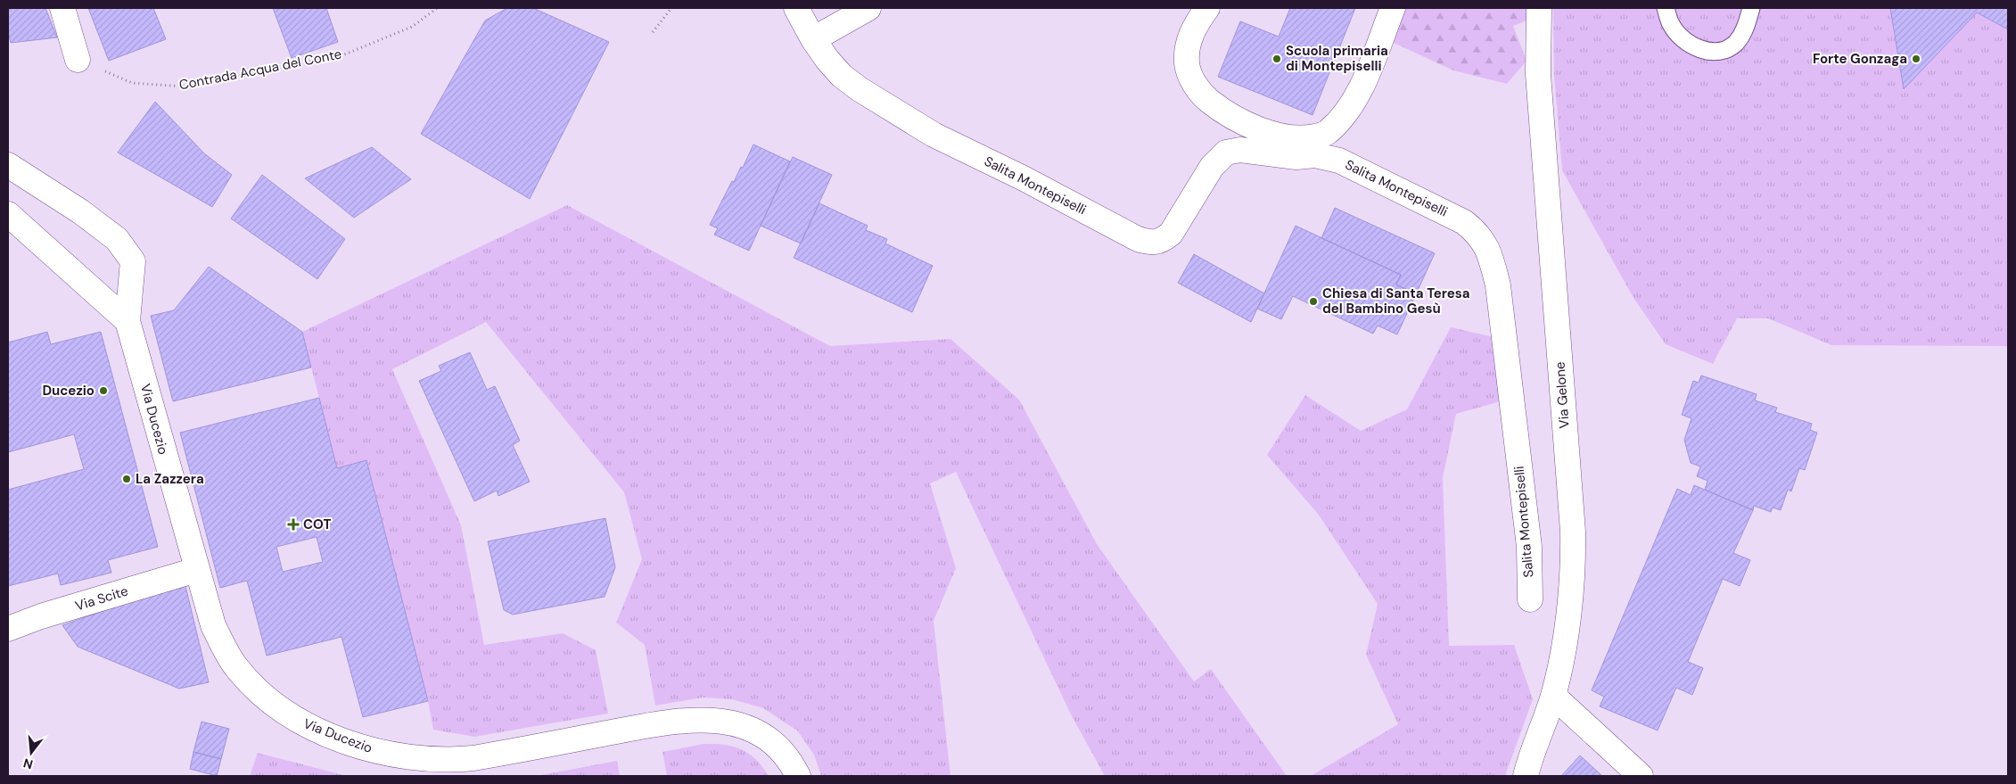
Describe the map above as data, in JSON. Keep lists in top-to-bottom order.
{
  "streets": {
    "street": [
      "Salita Montepiselli",
      "Via Gelone",
      "Via Ducezio",
      "Via Scite"
    ],
    "path": ["Contrada Acqua del Conte"]
  },
  "crossings": [
    ["Via Ducezio", "Via Scite"]
  ],
  "places": {
    "other": [
      "Scuola primaria di Montepiselli",
      "Forte Gonzaga",
      "Chiesa di Santa Teresa del Bambino Gesù",
      "Ducezio",
      "La Zazzera"
    ],
    "health": ["COT"]
  },
  "north": "bottom"
}
